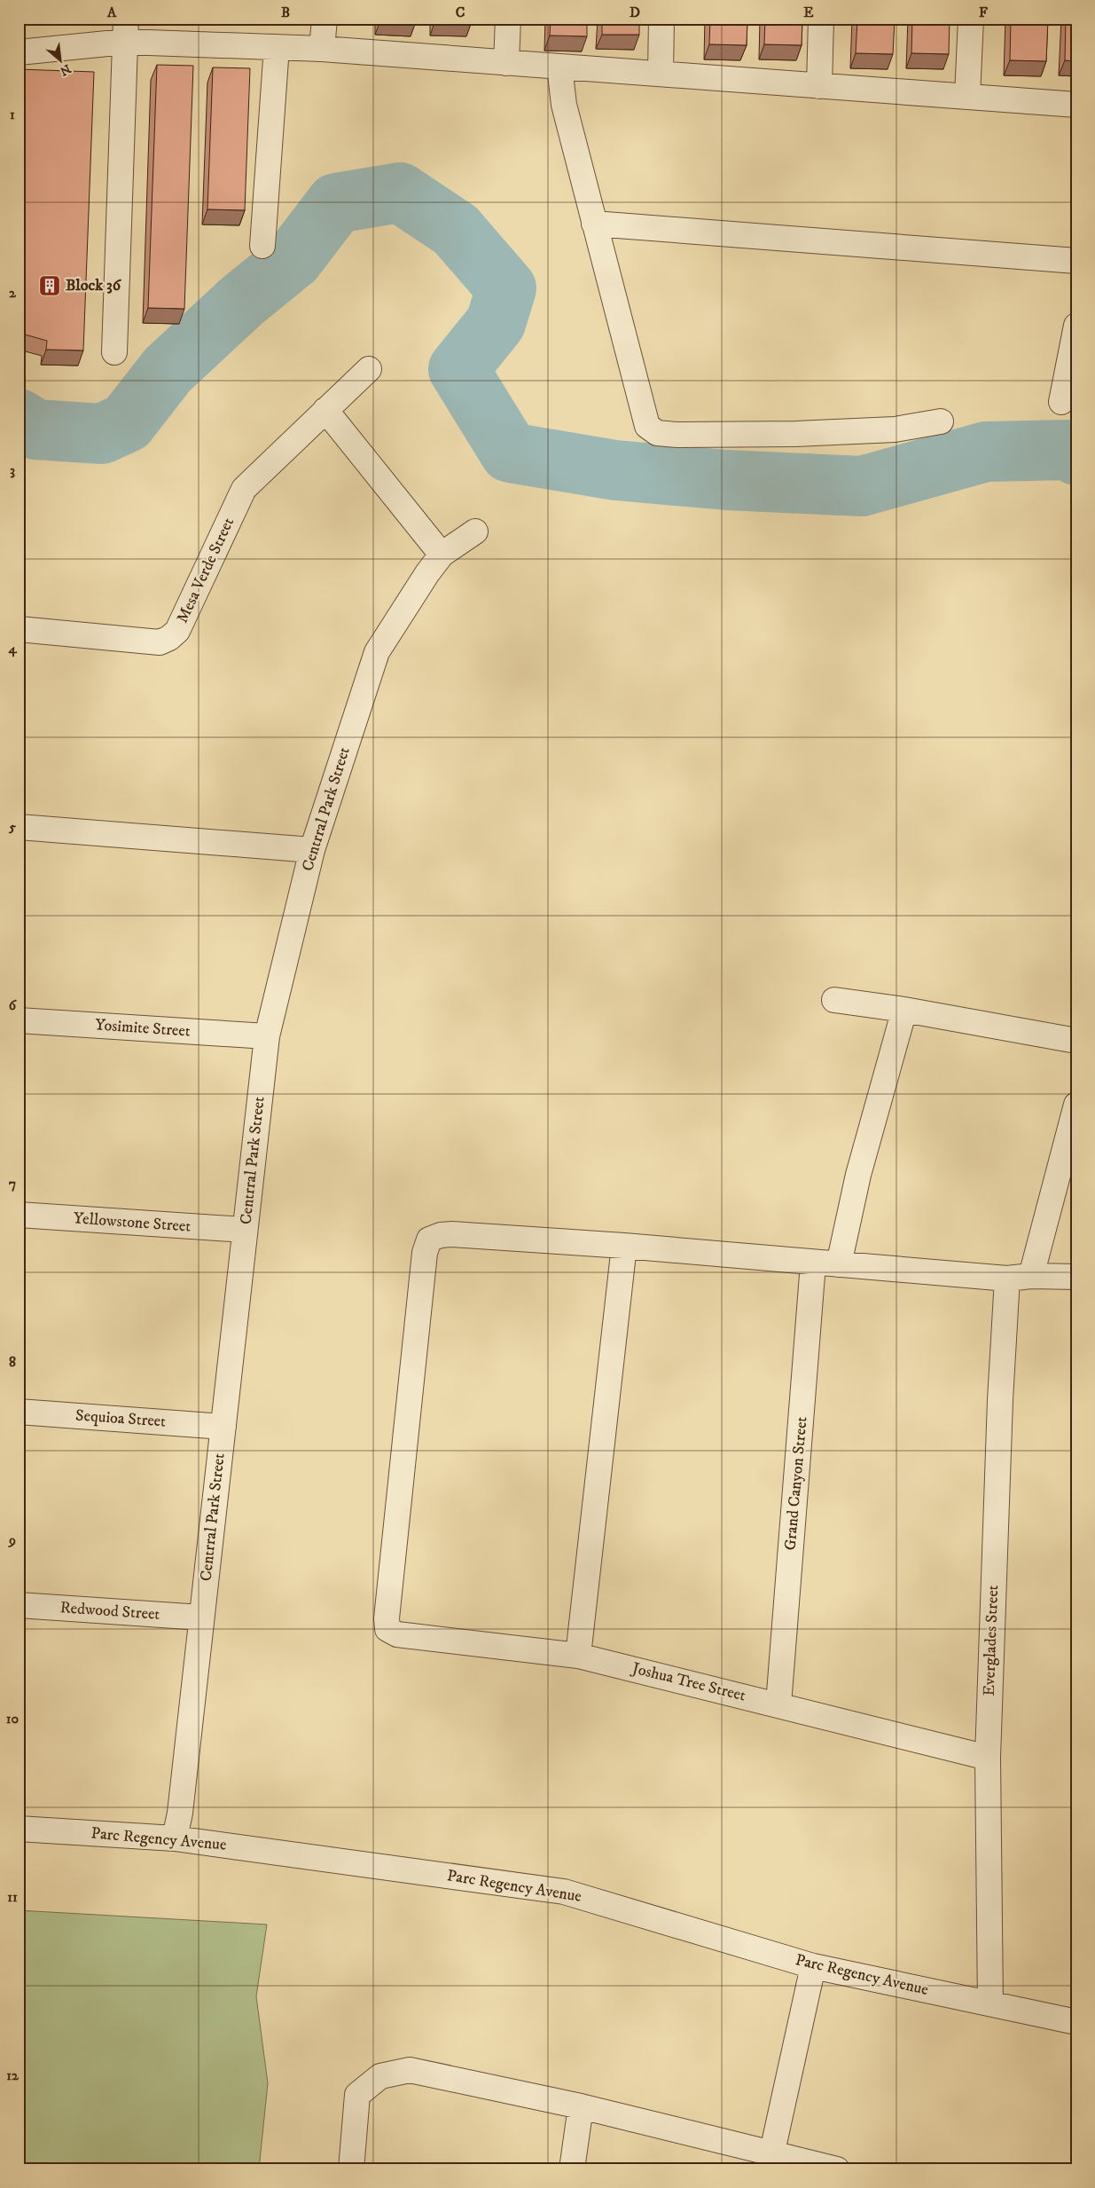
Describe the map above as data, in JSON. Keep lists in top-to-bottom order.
{
  "streets": {
    "street": [
      "Mesa Verde Street",
      "Centrral Park Street",
      "Yosimite Street",
      "Yellowstone Street",
      "Sequioa Street",
      "Grand Canyon Street",
      "Redwood Street",
      "Everglades Street",
      "Joshua Tree Street",
      "Parc Regency Avenue"
    ]
  },
  "crossings": [
    ["Centrral Park Street", "Yosimite Street"],
    ["Centrral Park Street", "Yellowstone Street"],
    ["Centrral Park Street", "Sequioa Street"],
    ["Centrral Park Street", "Redwood Street"],
    ["Centrral Park Street", "Parc Regency Avenue"],
    ["Grand Canyon Street", "Joshua Tree Street"],
    ["Everglades Street", "Joshua Tree Street"],
    ["Everglades Street", "Parc Regency Avenue"]
  ],
  "places": {
    "building": ["Block 36"]
  },
  "north": "bottom right",
  "grid": {
    "columns": [
      "A",
      "B",
      "C",
      "D",
      "E",
      "F"
    ],
    "rows": [
      "1",
      "2",
      "3",
      "4",
      "5",
      "6",
      "7",
      "8",
      "9",
      "10",
      "11",
      "12"
    ]
  }
}
